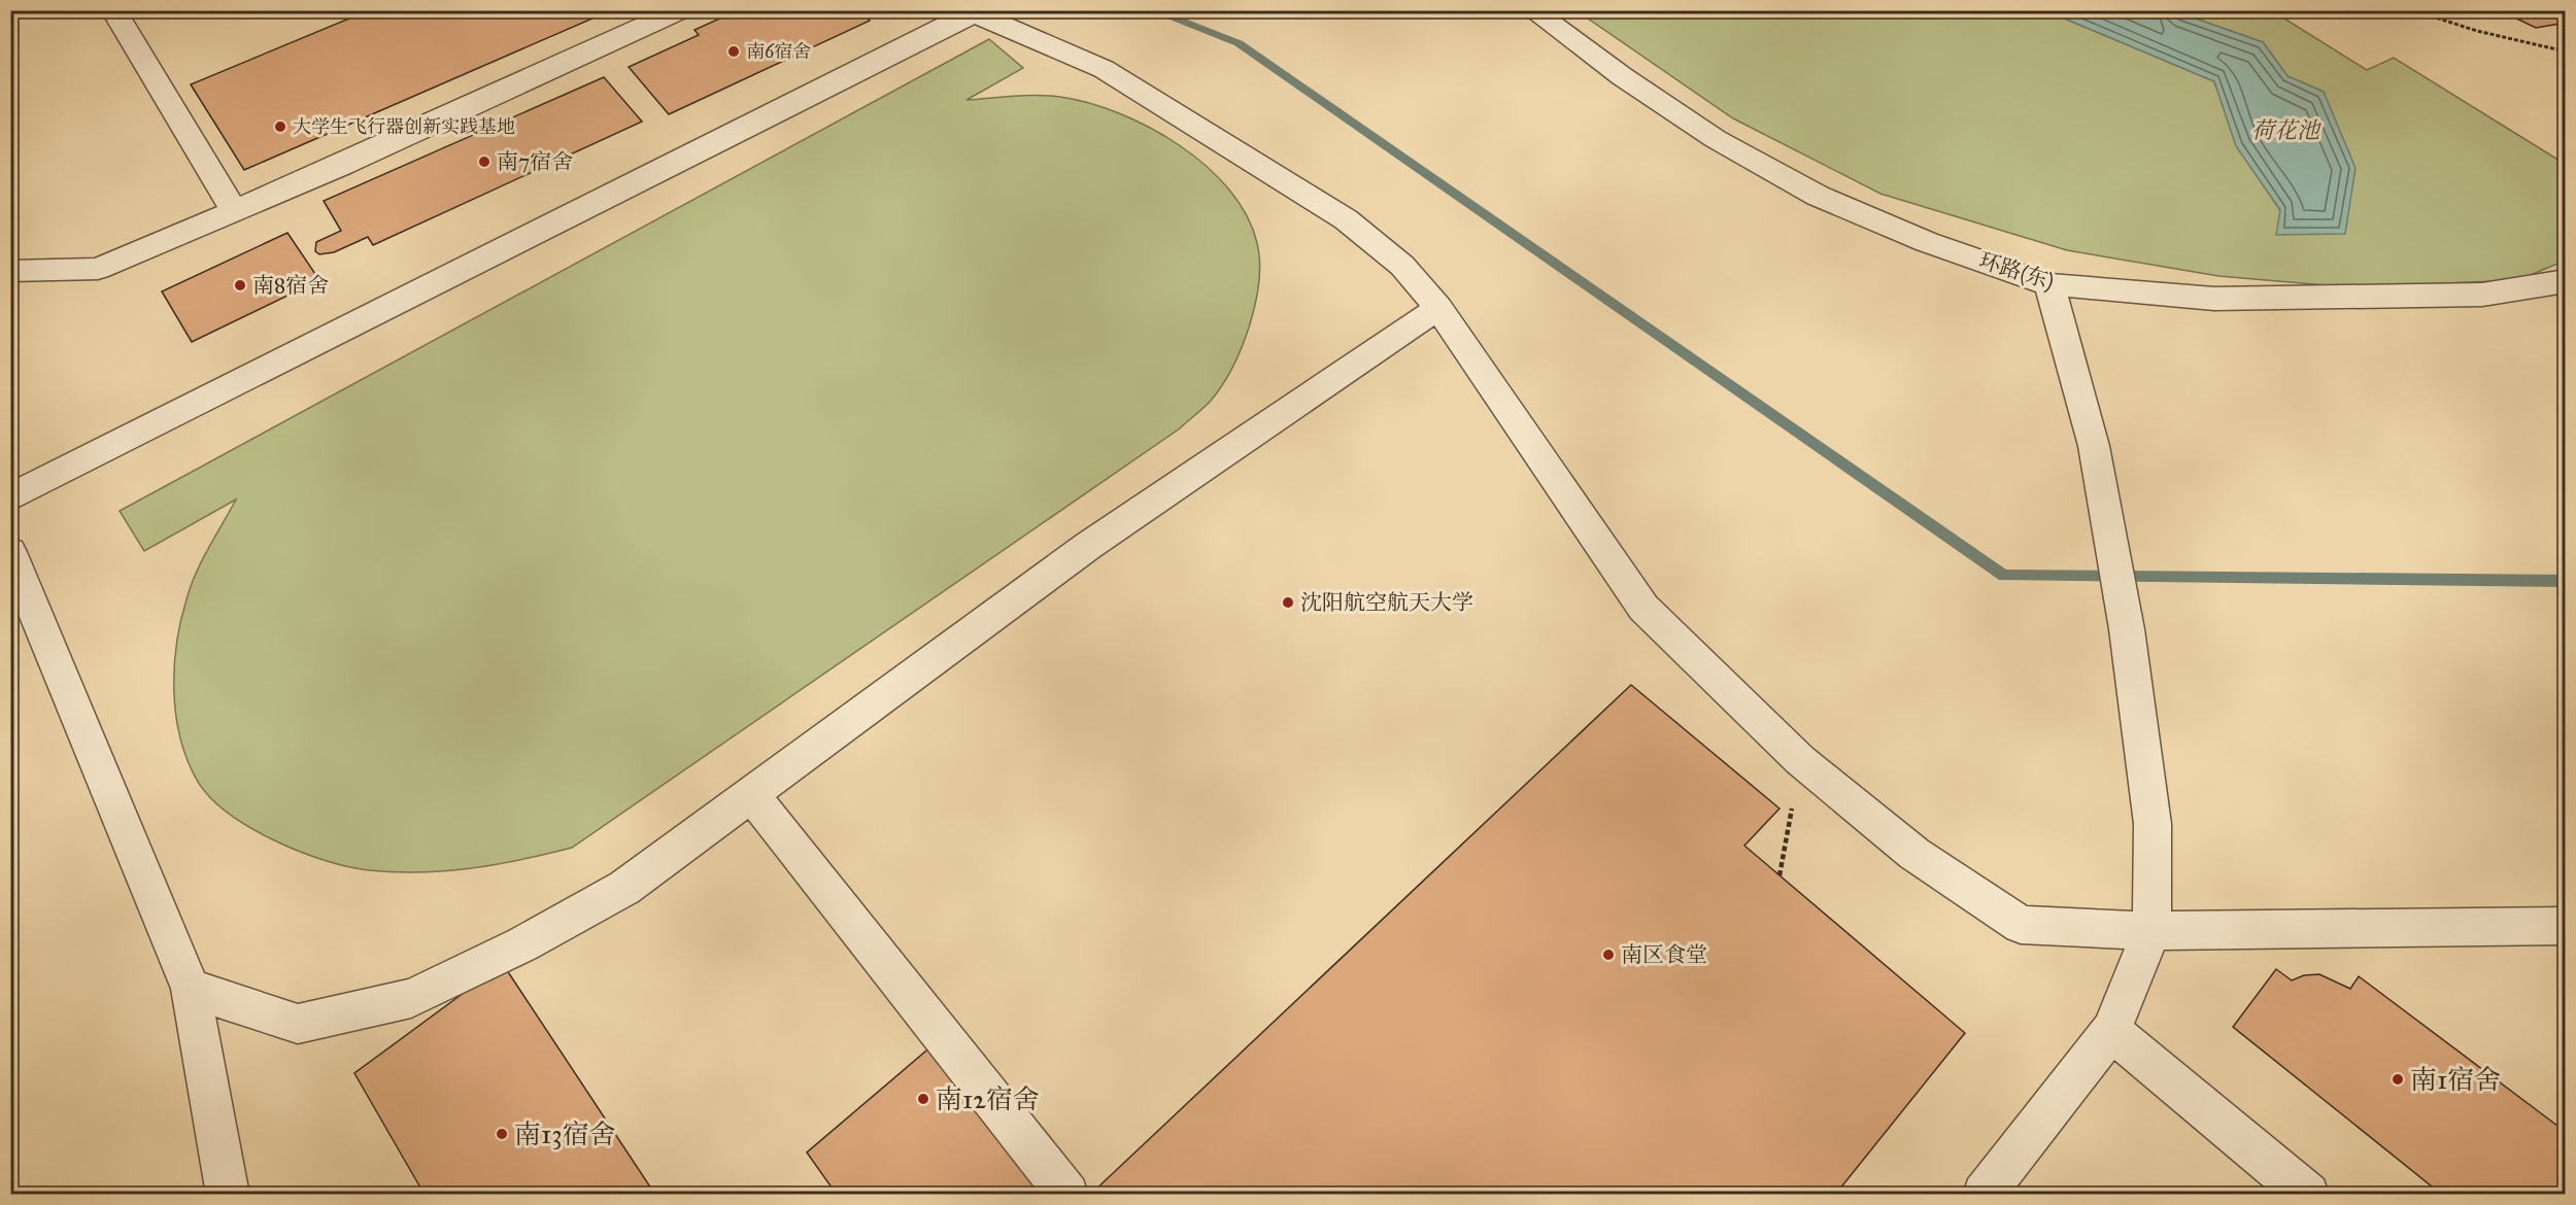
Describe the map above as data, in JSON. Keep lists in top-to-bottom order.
{
  "streets": {
    "street": ["环路(东)"]
  },
  "water": ["荷花池"],
  "places": [
    "南6宿舍",
    "大学生飞行器创新实践基地",
    "南7宿舍",
    "南8宿舍",
    "沈阳航空航天大学",
    "南区食堂",
    "南1宿舍",
    "南12宿舍",
    "南13宿舍"
  ]
}
